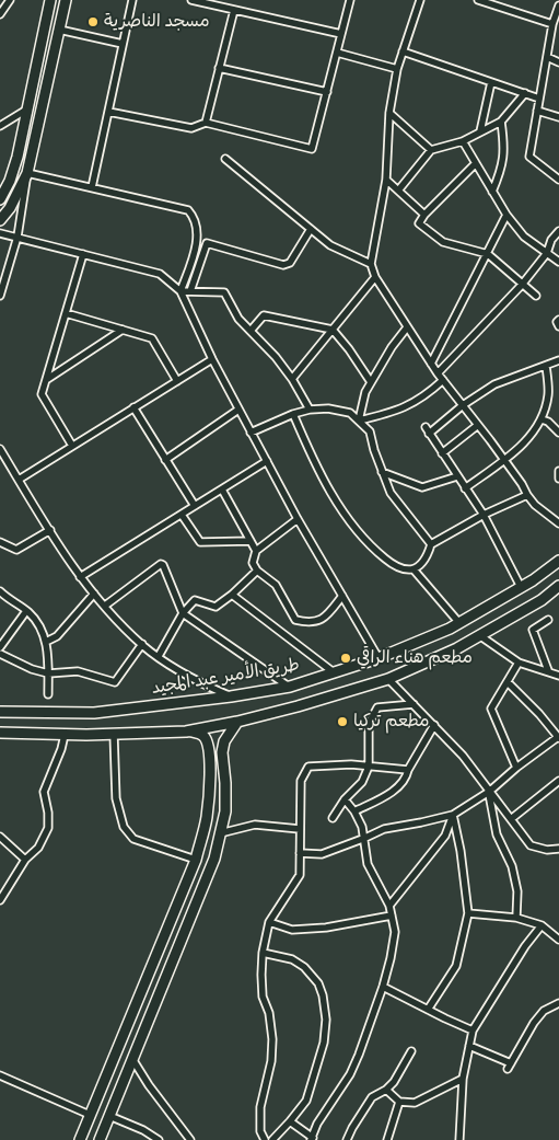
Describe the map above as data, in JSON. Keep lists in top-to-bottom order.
{
  "streets": {
    "main road": ["طريق الأمير عبد المجيد"]
  },
  "places": ["مسجد الناصرية", "مطعم هناء الراقي", "مطعم تركيا"]
}
